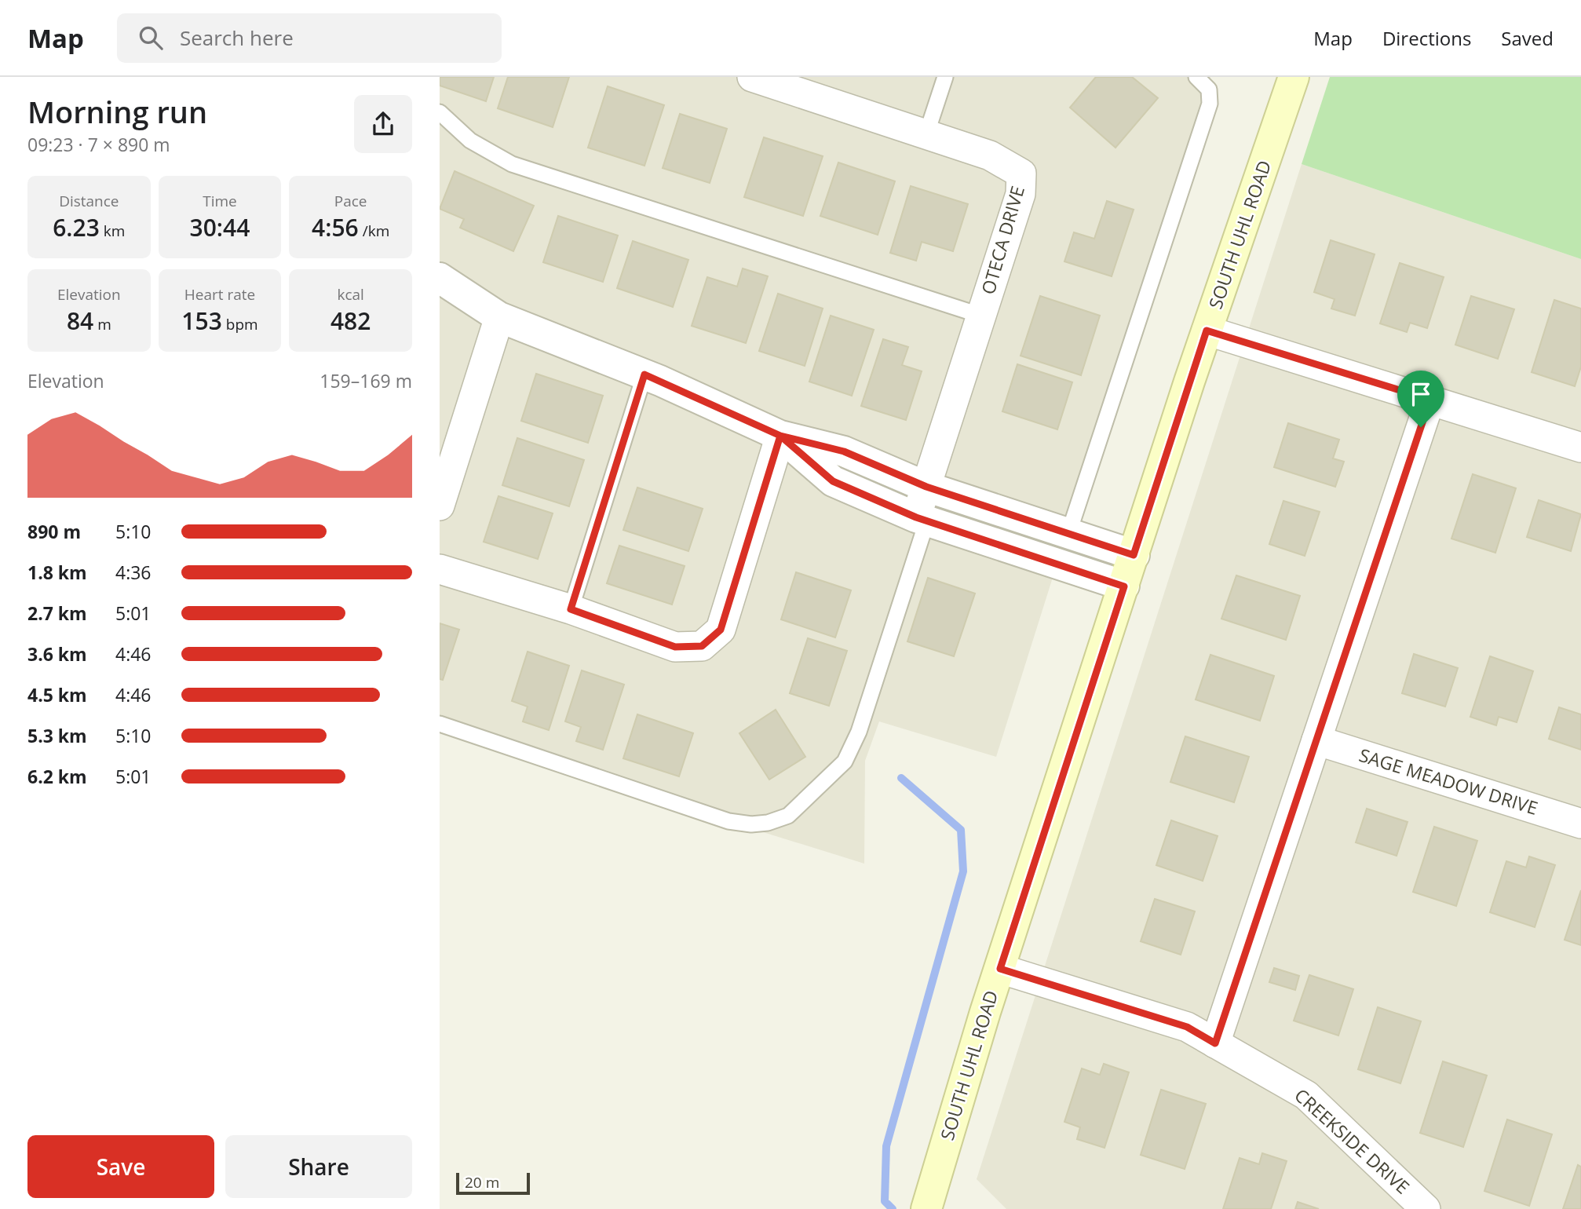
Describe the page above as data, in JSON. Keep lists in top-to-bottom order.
{
  "streets": {
    "main road": ["SOUTH UHL ROAD"],
    "street": ["OTECA DRIVE", "SAGE MEADOW DRIVE", "CREEKSIDE DRIVE"]
  },
  "crossings": [
    ["SOUTH UHL ROAD", "CREEKSIDE DRIVE"]
  ],
  "scale_bar": "20 m",
  "page": {
    "header": "Map",
    "search": "Search here",
    "nav": ["Map", "Directions", "Saved"],
    "heading": ["Morning run", "09:23 · 7 × 890 m"],
    "stats": [
      ["Distance", "6.23 km"],
      ["Time", "30:44"],
      ["Pace", "4:56 /km"],
      ["Elevation", "84 m"],
      ["Heart rate", "153 bpm"],
      ["kcal", "482"]
    ],
    "chart": ["Elevation", "159–169 m"],
    "list": [
      {
        "name": "890 m",
        "note": "5:10"
      },
      {
        "name": "1.8 km",
        "note": "4:36"
      },
      {
        "name": "2.7 km",
        "note": "5:01"
      },
      {
        "name": "3.6 km",
        "note": "4:46"
      },
      {
        "name": "4.5 km",
        "note": "4:46"
      },
      {
        "name": "5.3 km",
        "note": "5:10"
      },
      {
        "name": "6.2 km",
        "note": "5:01"
      }
    ],
    "buttons": ["Save", "Share"],
    "scale": "20 m"
  }
}
